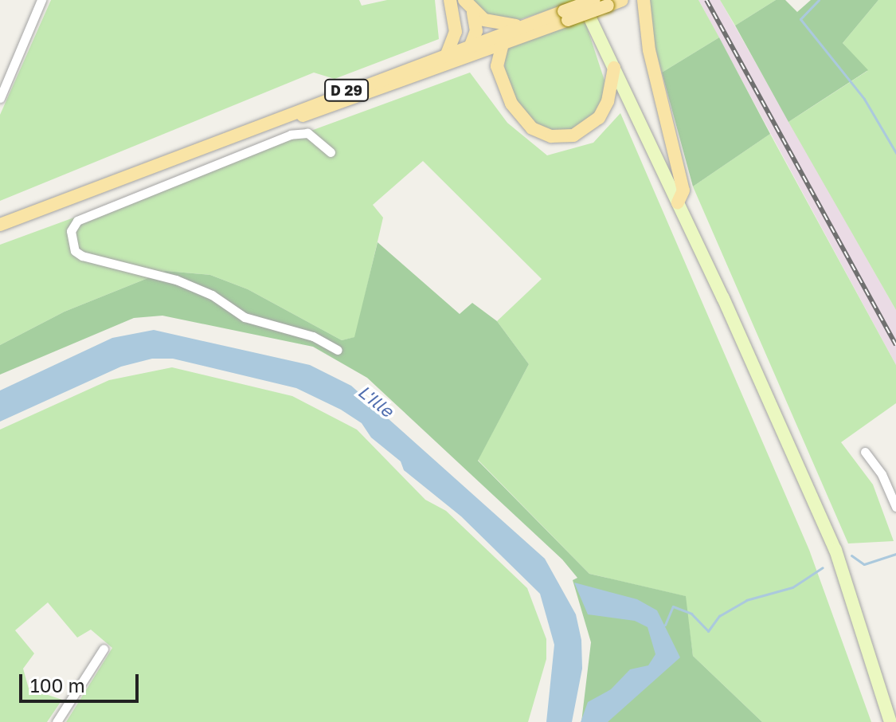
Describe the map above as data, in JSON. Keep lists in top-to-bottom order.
{
  "streets": {
    "main road": ["D 29"]
  },
  "water": ["L'Ille"],
  "scale_bar": "100 m"
}
